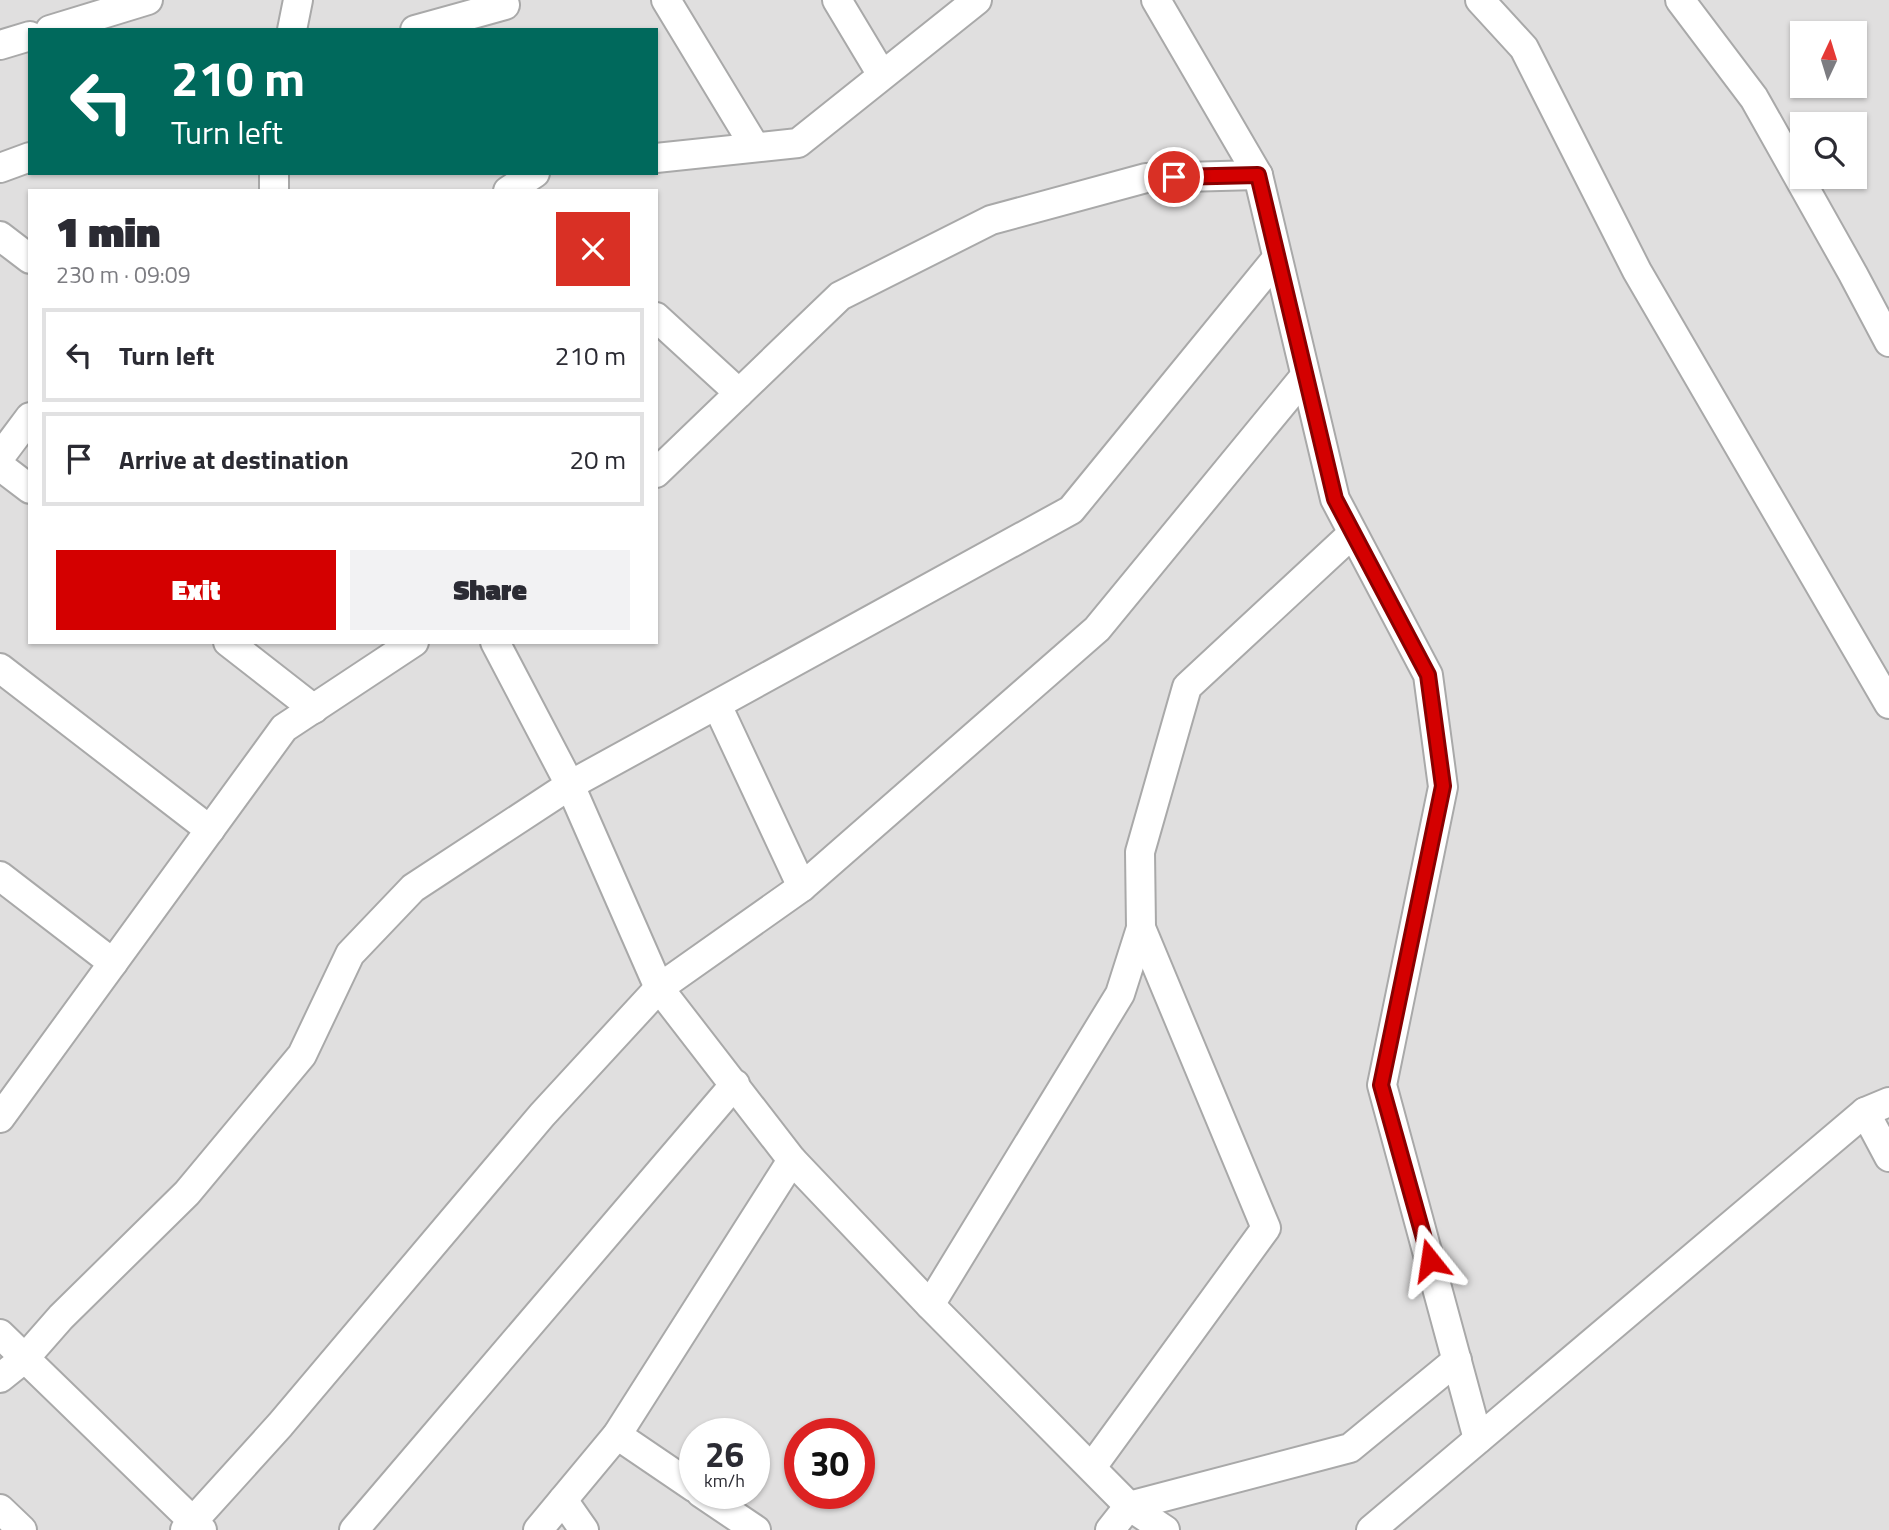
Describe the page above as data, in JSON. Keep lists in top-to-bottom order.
{
  "north": "top",
  "page": {
    "turn": ["210 m", "Turn left"],
    "heading": ["1 min", "230 m · 09:09"],
    "list": [
      {
        "name": "Turn left",
        "value": "210 m"
      },
      {
        "name": "Arrive at destination",
        "value": "20 m"
      }
    ],
    "buttons": ["Exit", "Share"],
    "speed": "26 km/h",
    "limit": "30"
  }
}
